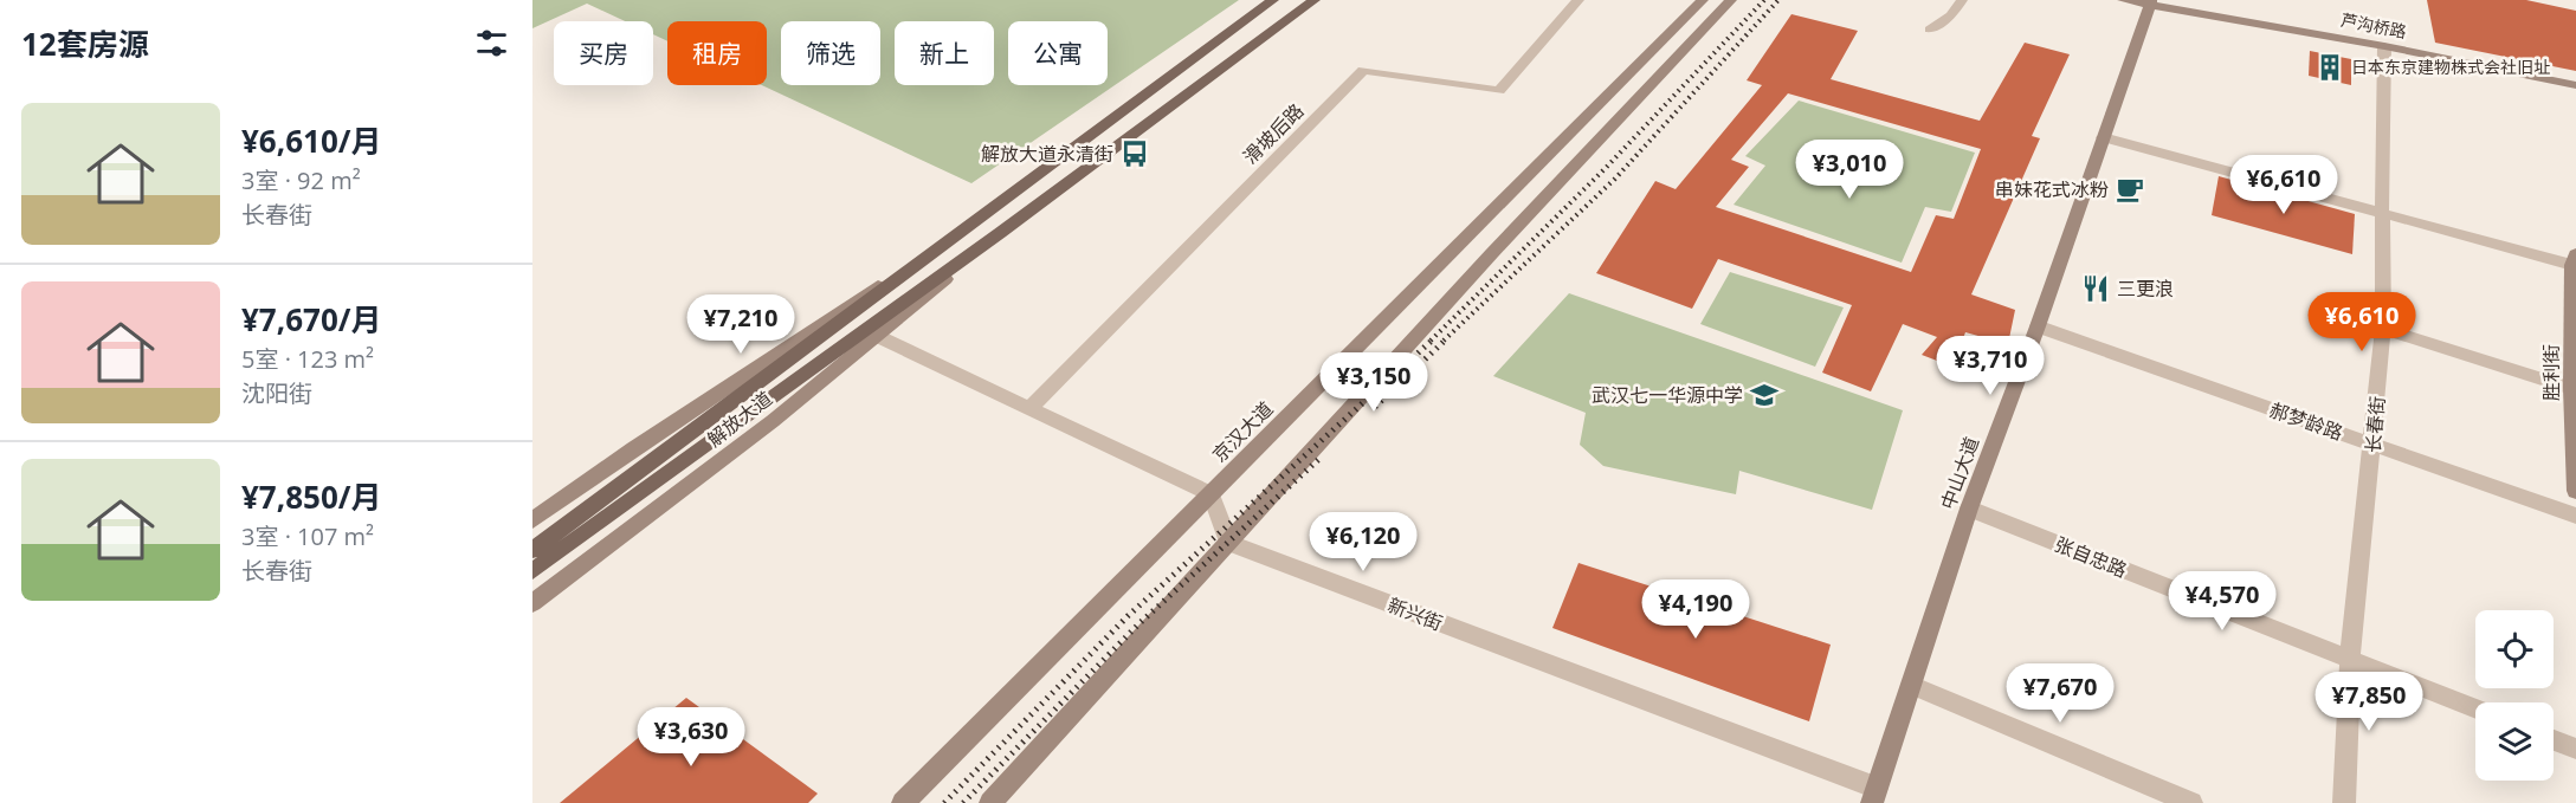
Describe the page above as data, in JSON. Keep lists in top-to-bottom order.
{
  "streets": {
    "main road": [
      "芦沟桥路",
      "胜利街",
      "解放大道",
      "京汉大道",
      "中山大道"
    ],
    "street": [
      "滑坡后路",
      "郝梦龄路",
      "长春街",
      "张自忠路",
      "新兴街"
    ]
  },
  "crossings": [
    ["芦沟桥路", "长春街"],
    ["芦沟桥路", "中山大道"],
    ["郝梦龄路", "长春街"],
    ["郝梦龄路", "中山大道"],
    ["长春街", "张自忠路"],
    ["中山大道", "张自忠路"],
    ["中山大道", "新兴街"]
  ],
  "places": {
    "building": ["日本东京建物株式会社旧址"],
    "bus stop": ["解放大道永清街"],
    "cafe": ["串妹花式冰粉"],
    "restaurant": ["三更浪"],
    "school or university": ["武汉七一华源中学"]
  },
  "page": {
    "heading": "12套房源",
    "chip": [
      "买房",
      "租房",
      "筛选",
      "新上",
      "公寓"
    ],
    "list": [
      {
        "name": "¥6,610/月",
        "note": "3室 · 92 m² · 长春街"
      },
      {
        "name": "¥7,670/月",
        "note": "5室 · 123 m² · 沈阳街"
      },
      {
        "name": "¥7,850/月",
        "note": "3室 · 107 m² · 长春街"
      }
    ],
    "price": [
      "¥3,010",
      "¥6,610",
      "¥6,610",
      "¥7,210",
      "¥3,710",
      "¥3,150",
      "¥6,120",
      "¥4,570",
      "¥4,190",
      "¥7,670",
      "¥7,850",
      "¥3,630"
    ]
  }
}
